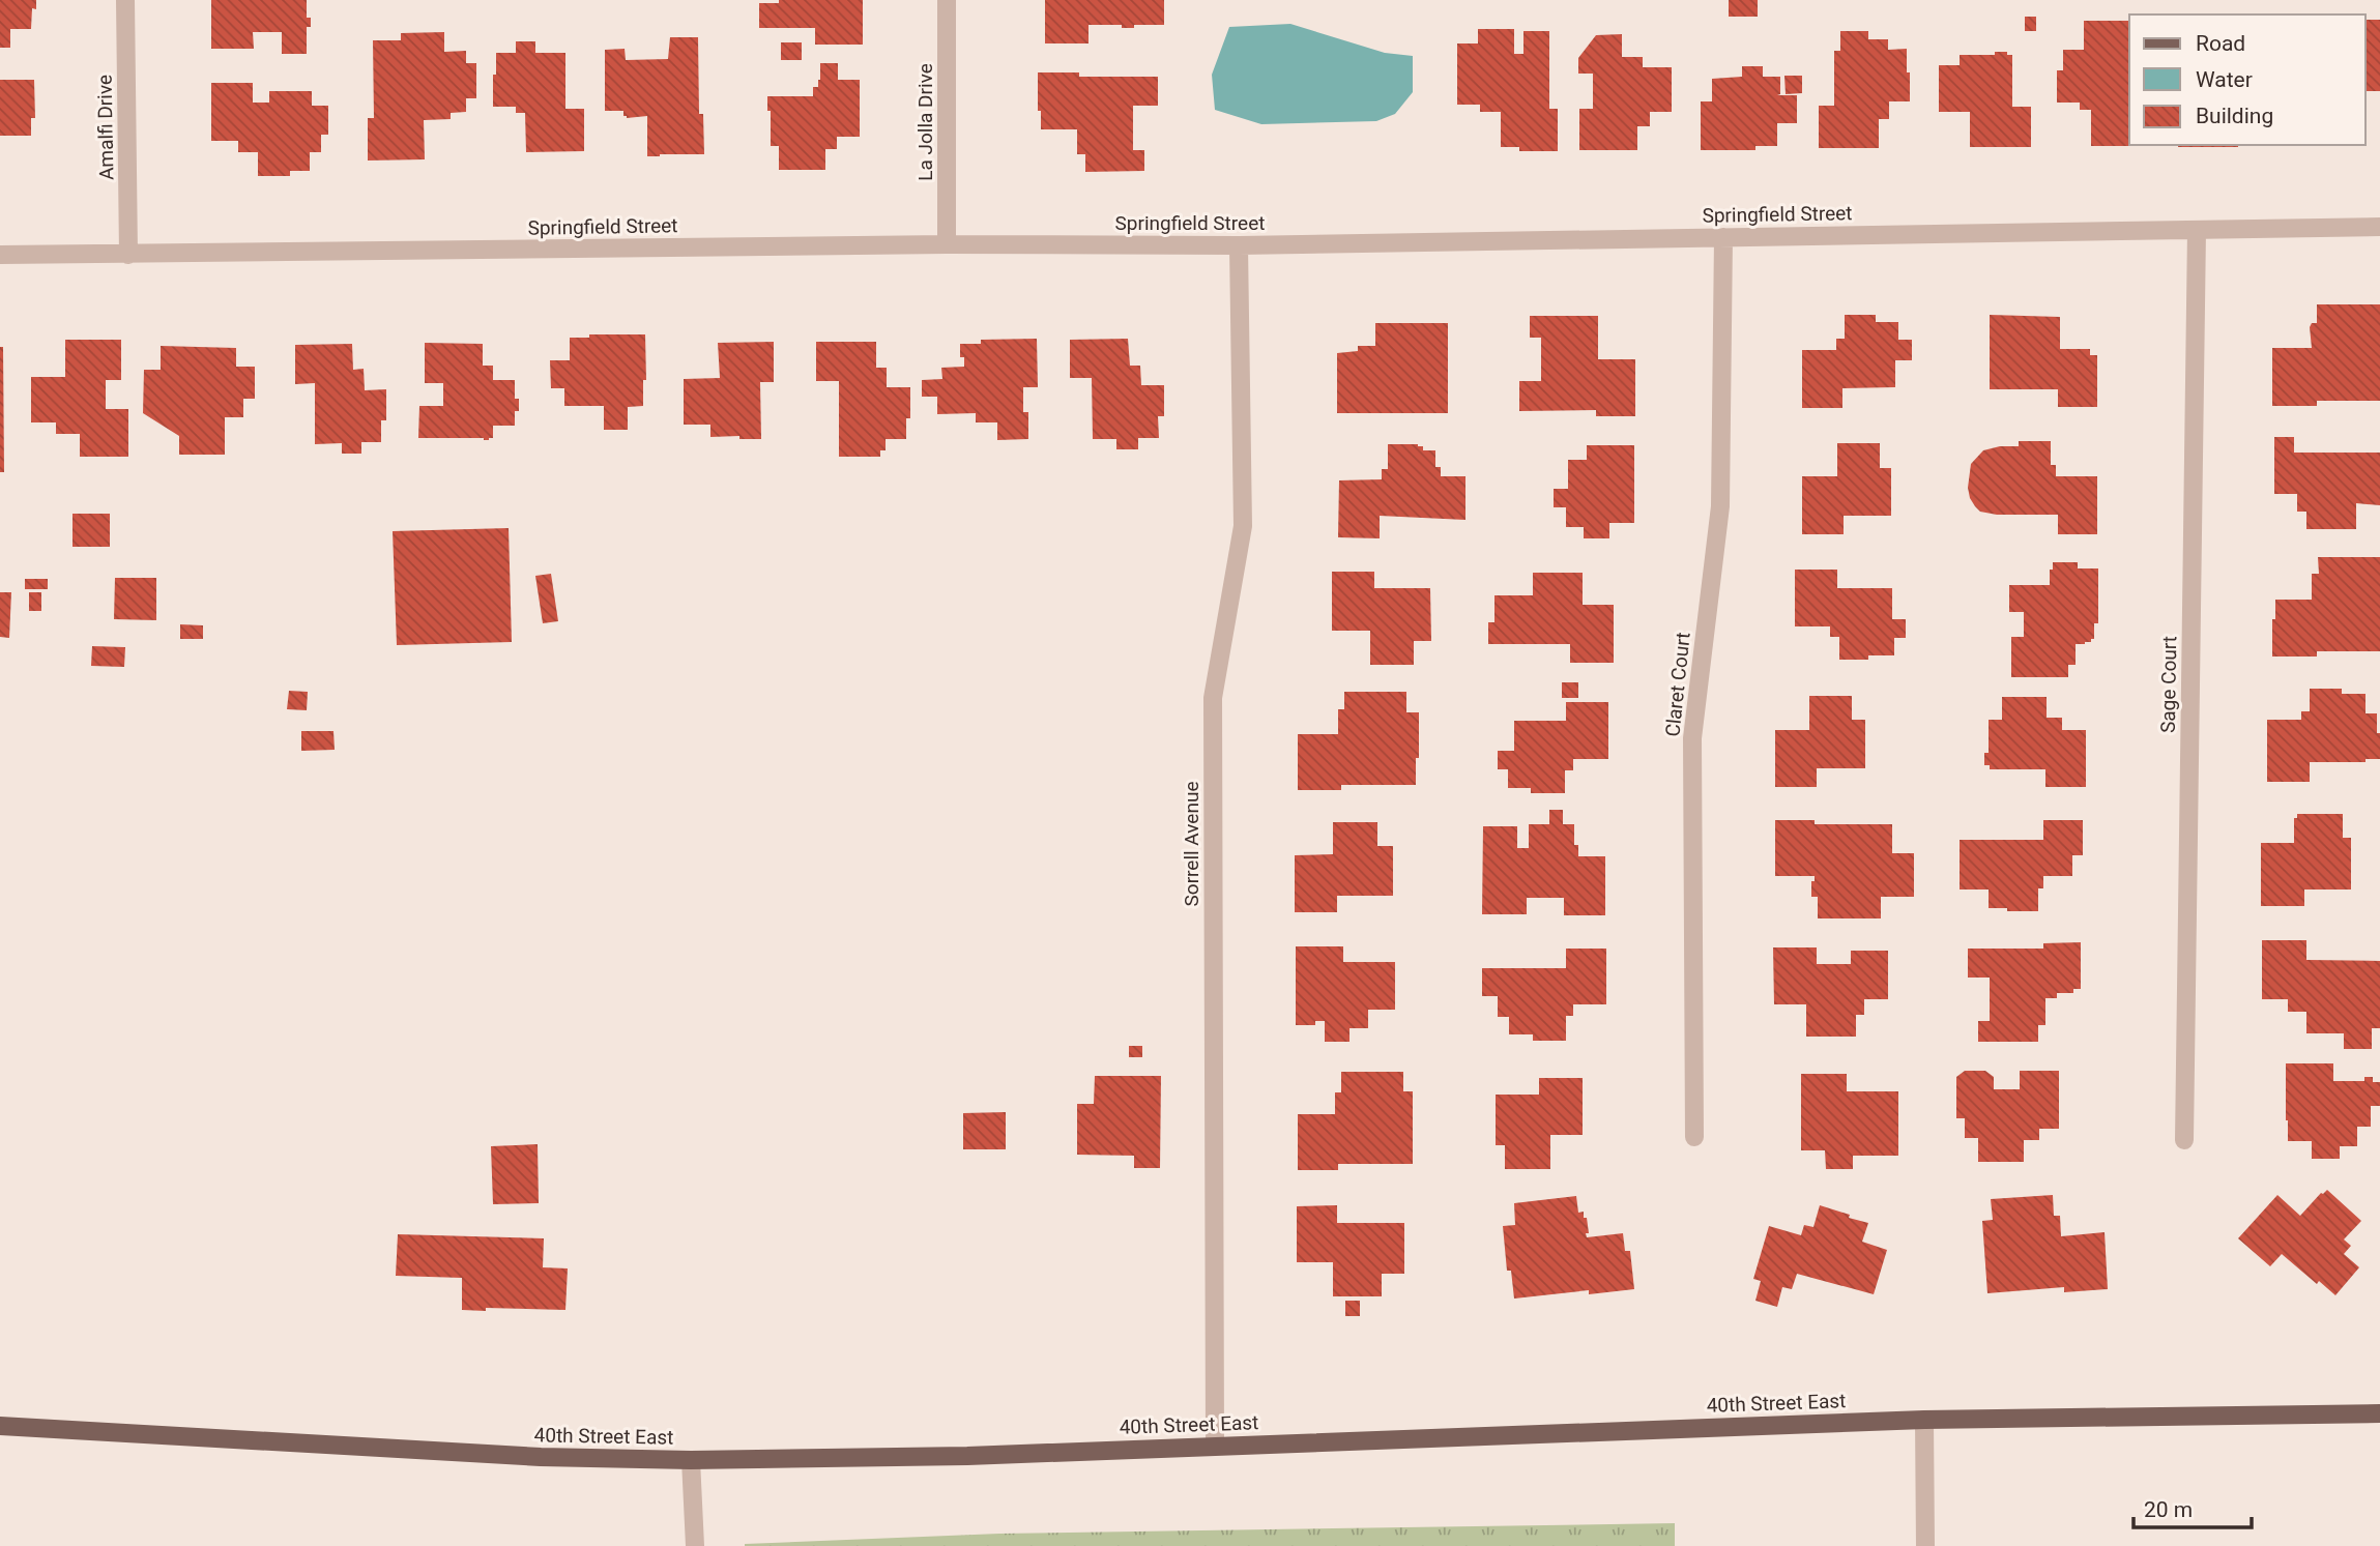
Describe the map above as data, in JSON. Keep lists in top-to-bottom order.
{
  "streets": {
    "main road": ["40th Street East"],
    "street": [
      "La Jolla Drive",
      "Amalfi Drive",
      "Springfield Street",
      "Claret Court",
      "Sage Court",
      "Sorrell Avenue"
    ]
  },
  "crossings": [
    ["La Jolla Drive", "Springfield Street"],
    ["Amalfi Drive", "Springfield Street"],
    ["Springfield Street", "Claret Court"],
    ["Springfield Street", "Sage Court"],
    ["Springfield Street", "Sorrell Avenue"],
    ["Sorrell Avenue", "40th Street East"]
  ],
  "legend": ["Road", "Water", "Building"],
  "scale_bar": "20 m"
}
